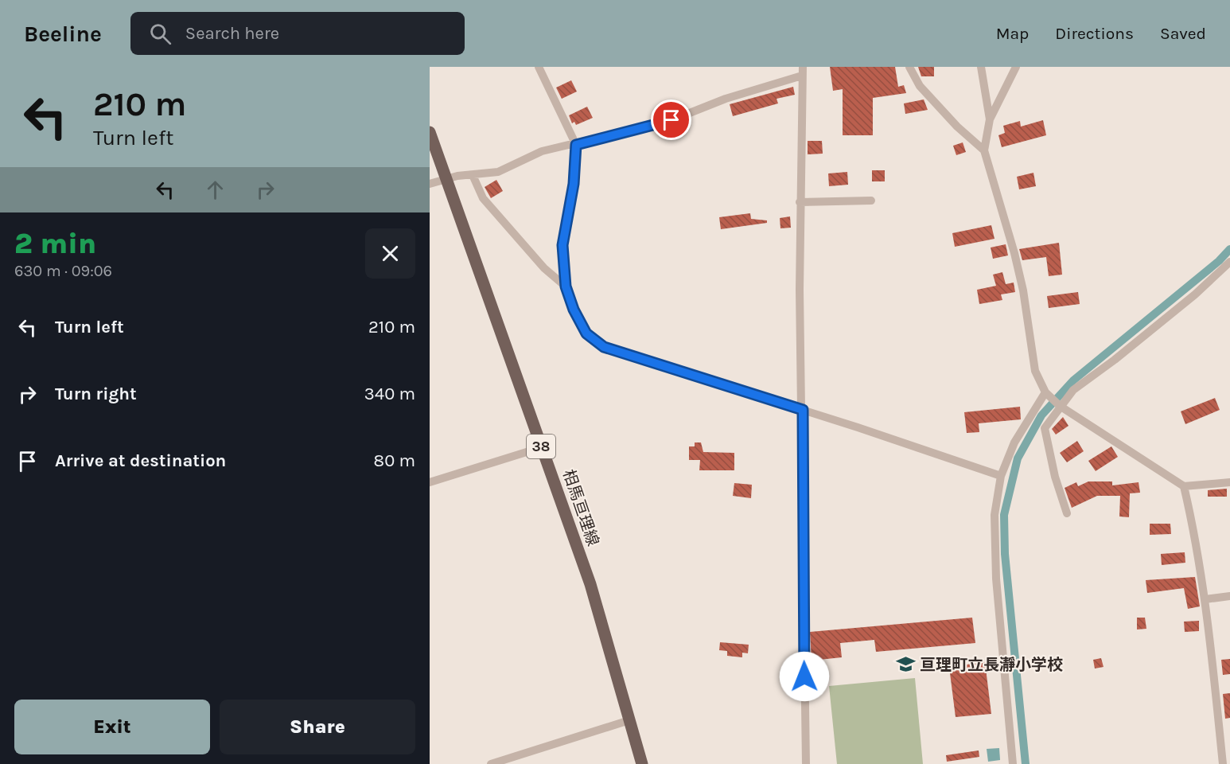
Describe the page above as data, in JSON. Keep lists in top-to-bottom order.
{
  "streets": {
    "main road": ["38", "相馬亘理線"]
  },
  "places": {
    "school or university": ["亘理町立長瀞小学校"]
  },
  "page": {
    "header": "Beeline",
    "search": "Search here",
    "nav": ["Map", "Directions", "Saved"],
    "turn": ["210 m", "Turn left"],
    "heading": ["2 min", "630 m · 09:06"],
    "list": [
      {
        "name": "Turn left",
        "value": "210 m"
      },
      {
        "name": "Turn right",
        "value": "340 m"
      },
      {
        "name": "Arrive at destination",
        "value": "80 m"
      }
    ],
    "buttons": ["Exit", "Share"]
  }
}
